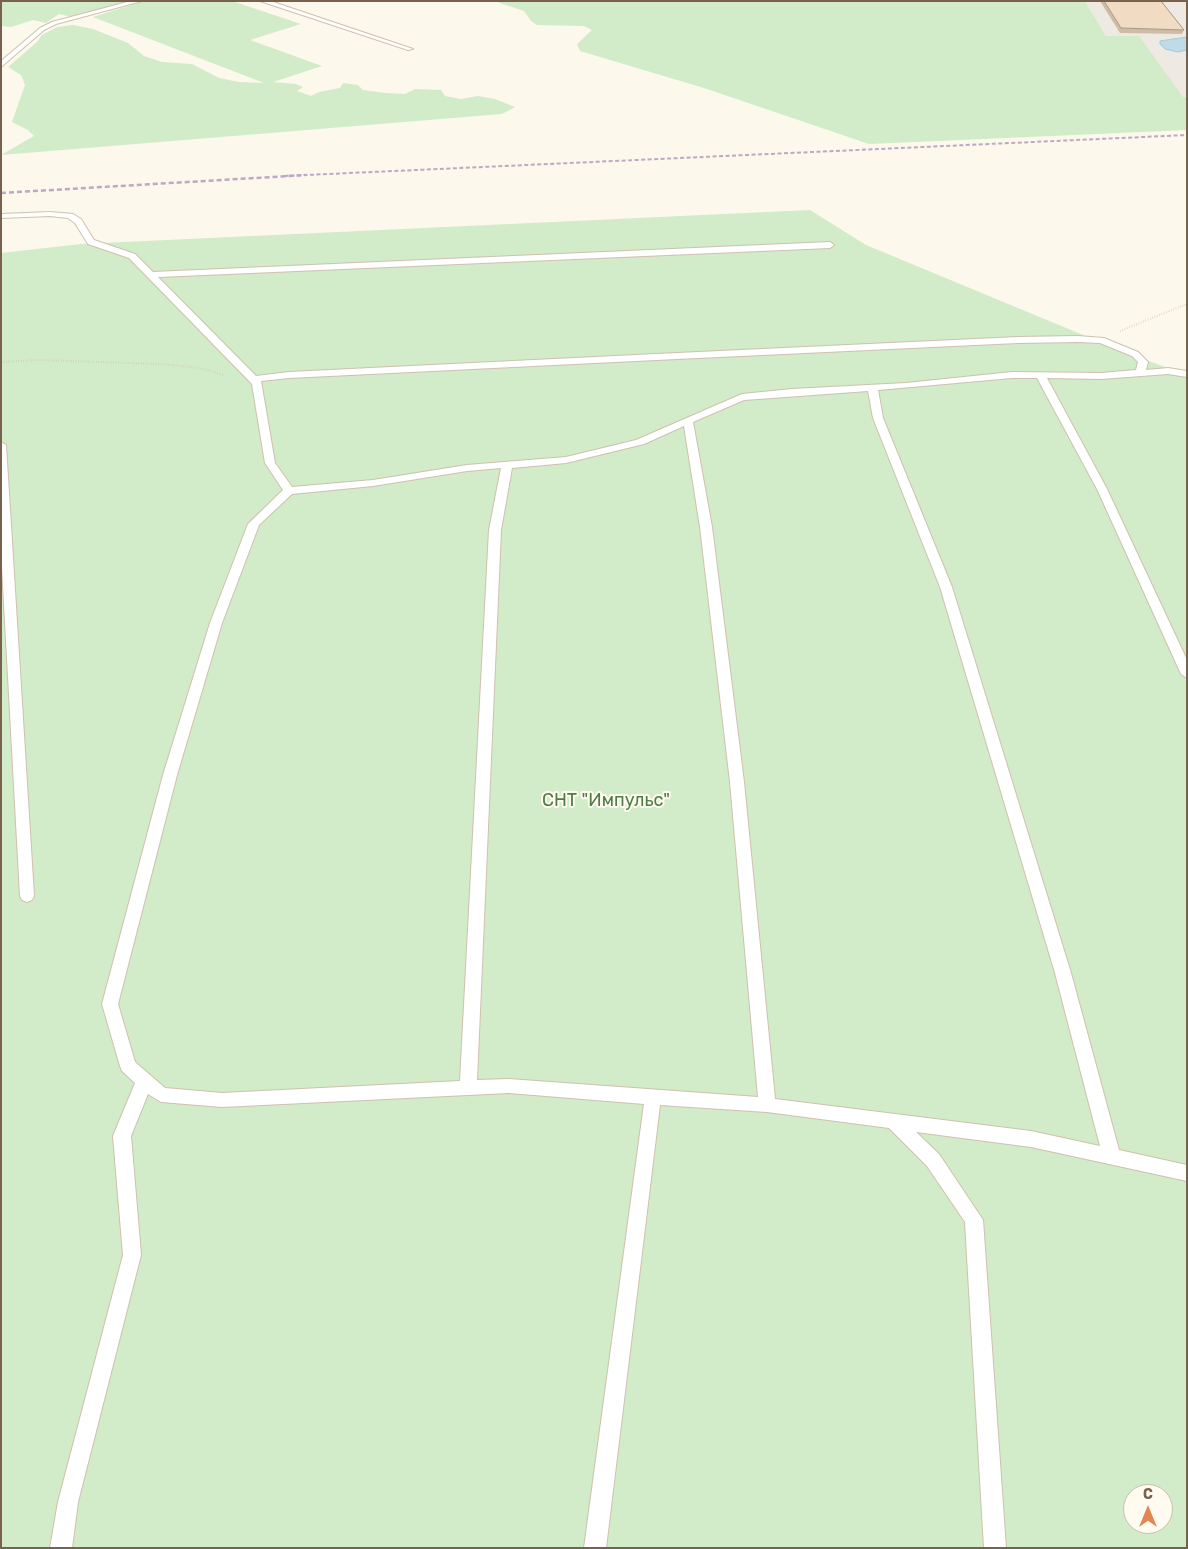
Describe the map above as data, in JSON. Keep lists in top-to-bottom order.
{
  "parks": ["СНТ \"Импульс\""],
  "north": "top"
}
